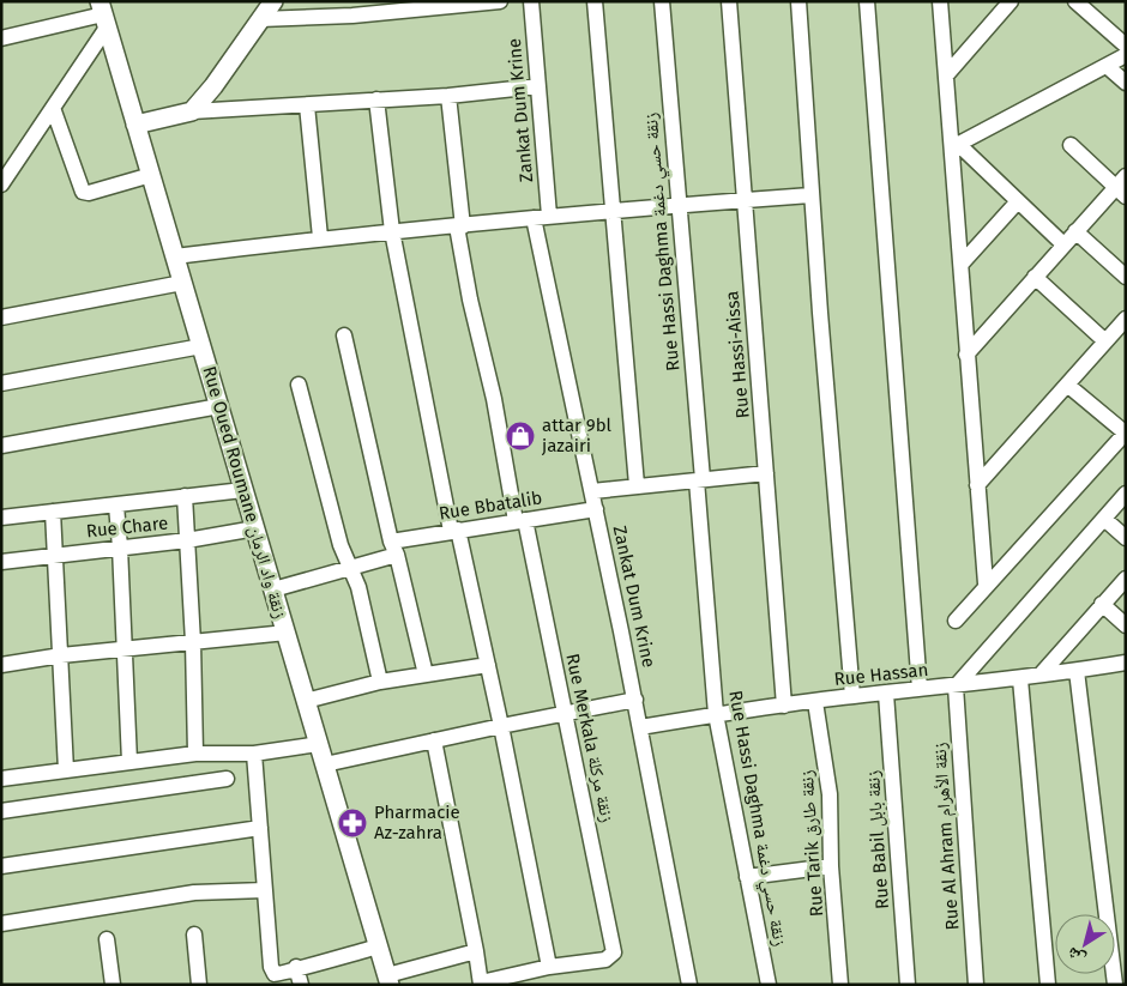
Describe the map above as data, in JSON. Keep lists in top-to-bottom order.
{
  "streets": {
    "street": [
      "Zankat Dum Krine",
      "Rue Hassi Daghma زنقة حسي دغمة",
      "Rue Hassi-Aissa",
      "Rue Oued Roumane زنقة واد الرمان",
      "Rue Bbatalib",
      "Rue Chare",
      "Rue Hassan",
      "Rue Merkala زنقة مركلة",
      "Rue Al Ahram زنقة الأهرام",
      "Rue Babil زنقة بابل",
      "Rue Tarik زنقة طارق"
    ]
  },
  "crossings": [
    ["Zankat Dum Krine", "Rue Bbatalib"],
    ["Zankat Dum Krine", "Rue Hassan"],
    ["Rue Hassi Daghma زنقة حسي دغمة", "Rue Hassan"],
    ["Rue Hassi-Aissa", "Rue Hassan"],
    ["Rue Oued Roumane زنقة واد الرمان", "Rue Bbatalib"],
    ["Rue Oued Roumane زنقة واد الرمان", "Rue Chare"],
    ["Rue Bbatalib", "Rue Merkala زنقة مركلة"],
    ["Rue Hassan", "Rue Al Ahram زنقة الأهرام"],
    ["Rue Hassan", "Rue Babil زنقة بابل"],
    ["Rue Hassan", "Rue Tarik زنقة طارق"]
  ],
  "places": {
    "shop": ["attar 9bl jazairi"],
    "pharmacy": ["Pharmacie Az-zahra"]
  },
  "north": "bottom left"
}
